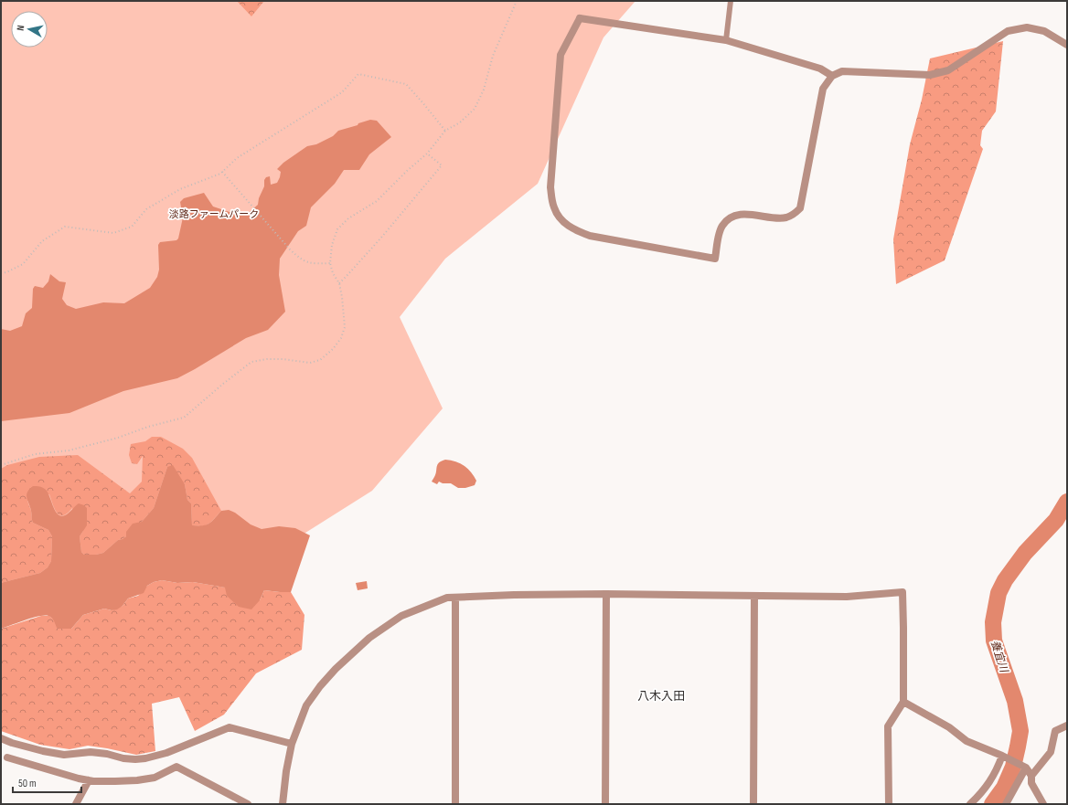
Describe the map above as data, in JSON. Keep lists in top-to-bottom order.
{
  "districts": ["八木入田"],
  "water": ["養宜川"],
  "parks": ["淡路ファームパーク"],
  "scale_bar": "50 m",
  "north": "left"
}
